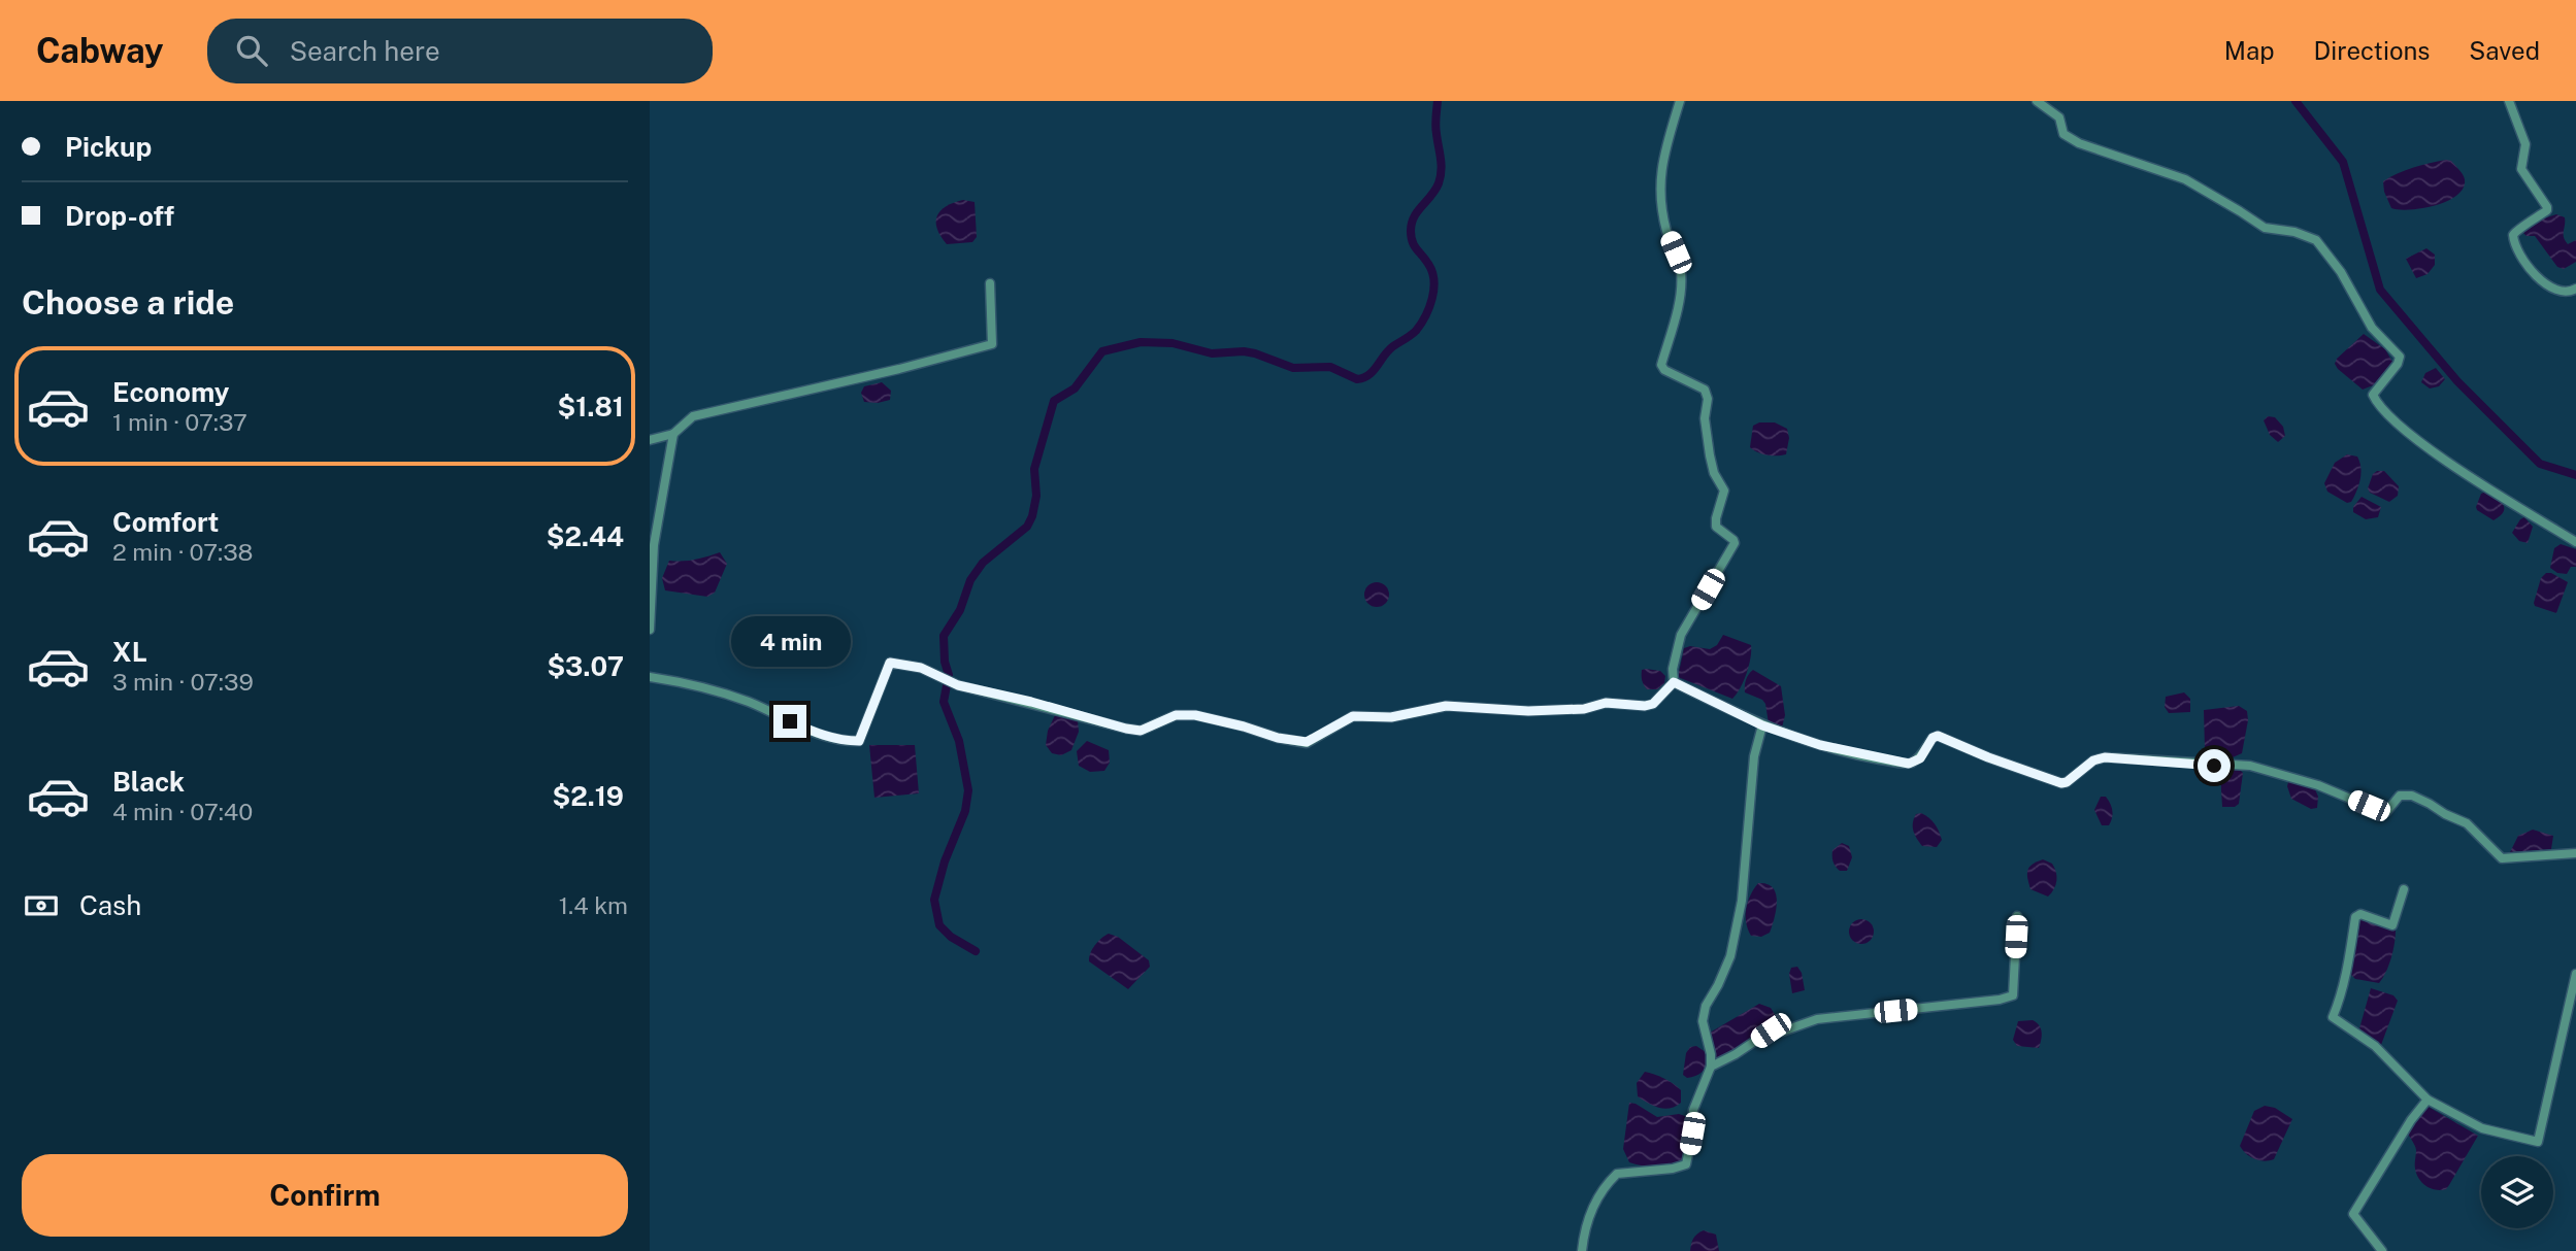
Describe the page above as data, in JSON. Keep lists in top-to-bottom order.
{
  "page": {
    "header": "Cabway",
    "search": "Search here",
    "nav": ["Map", "Directions", "Saved"],
    "banner": ["Pickup", "Drop-off"],
    "heading": "Choose a ride",
    "list": [
      {
        "name": "Economy",
        "note": "1 min · 07:37",
        "value": "$1.81"
      },
      {
        "name": "Comfort",
        "note": "2 min · 07:38",
        "value": "$2.44"
      },
      {
        "name": "XL",
        "note": "3 min · 07:39",
        "value": "$3.07"
      },
      {
        "name": "Black",
        "note": "4 min · 07:40",
        "value": "$2.19"
      }
    ],
    "bubble": "4 min",
    "pay": ["Cash", "1.4 km"],
    "buttons": "Confirm"
  }
}
